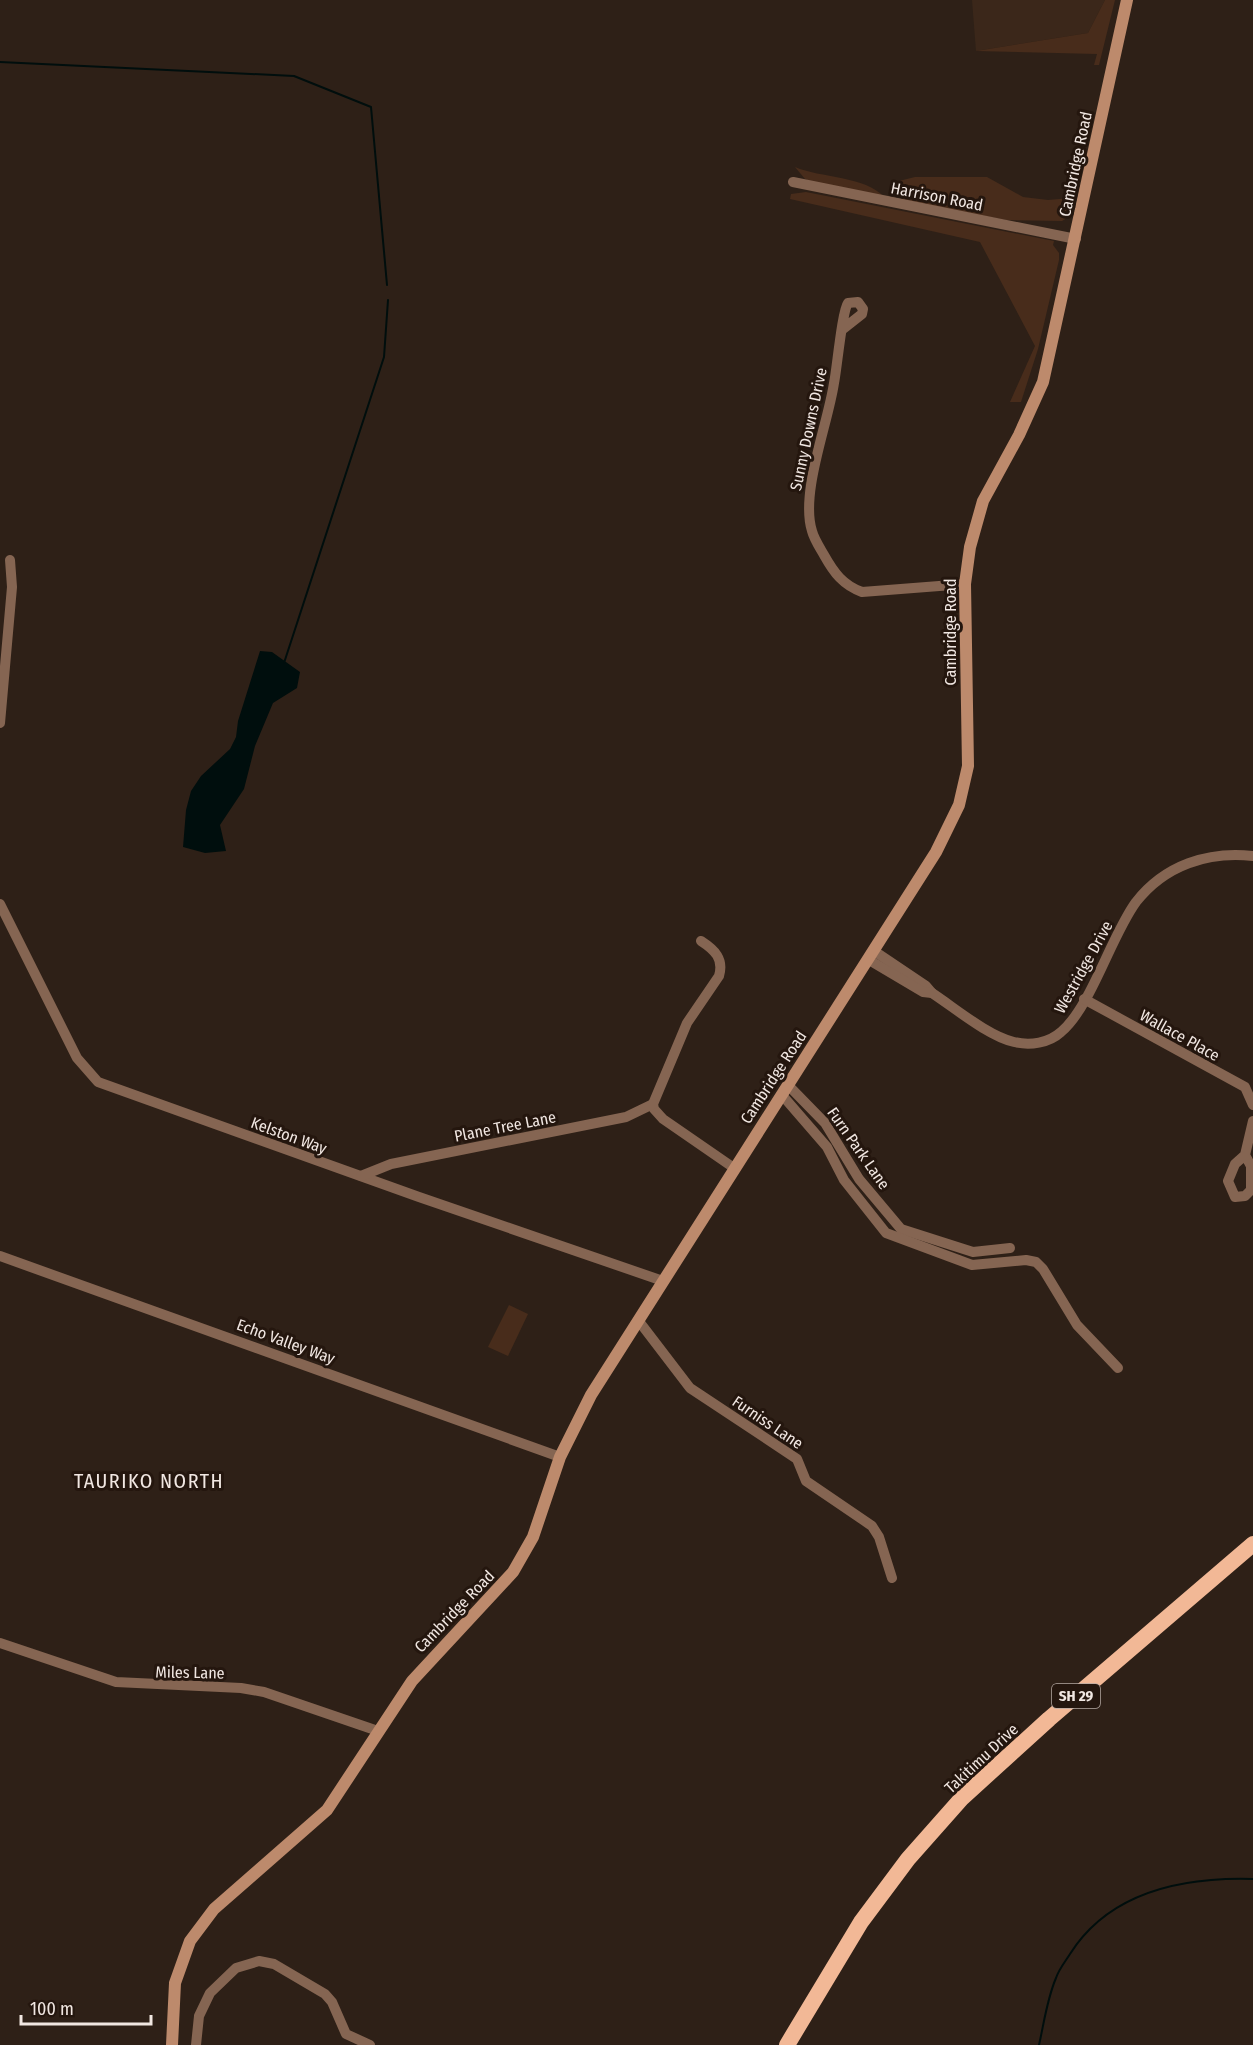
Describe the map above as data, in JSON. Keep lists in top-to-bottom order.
{
  "streets": {
    "highway": ["SH 29", "Takitimu Drive"],
    "main road": ["Cambridge Road"],
    "street": [
      "Harrison Road",
      "Sunny Downs Drive",
      "Westridge Drive",
      "Wallace Place",
      "Plane Tree Lane",
      "Kelston Way",
      "Furn Park Lane",
      "Echo Valley Way",
      "Furniss Lane",
      "Miles Lane"
    ]
  },
  "crossings": [
    ["Cambridge Road", "Harrison Road"],
    ["Cambridge Road", "Sunny Downs Drive"],
    ["Cambridge Road", "Westridge Drive"],
    ["Cambridge Road", "Kelston Way"],
    ["Cambridge Road", "Furn Park Lane"],
    ["Cambridge Road", "Echo Valley Way"],
    ["Cambridge Road", "Furniss Lane"],
    ["Cambridge Road", "Miles Lane"],
    ["Westridge Drive", "Wallace Place"],
    ["Plane Tree Lane", "Kelston Way"]
  ],
  "districts": ["TAURIKO NORTH"],
  "scale_bar": "100 m"
}
